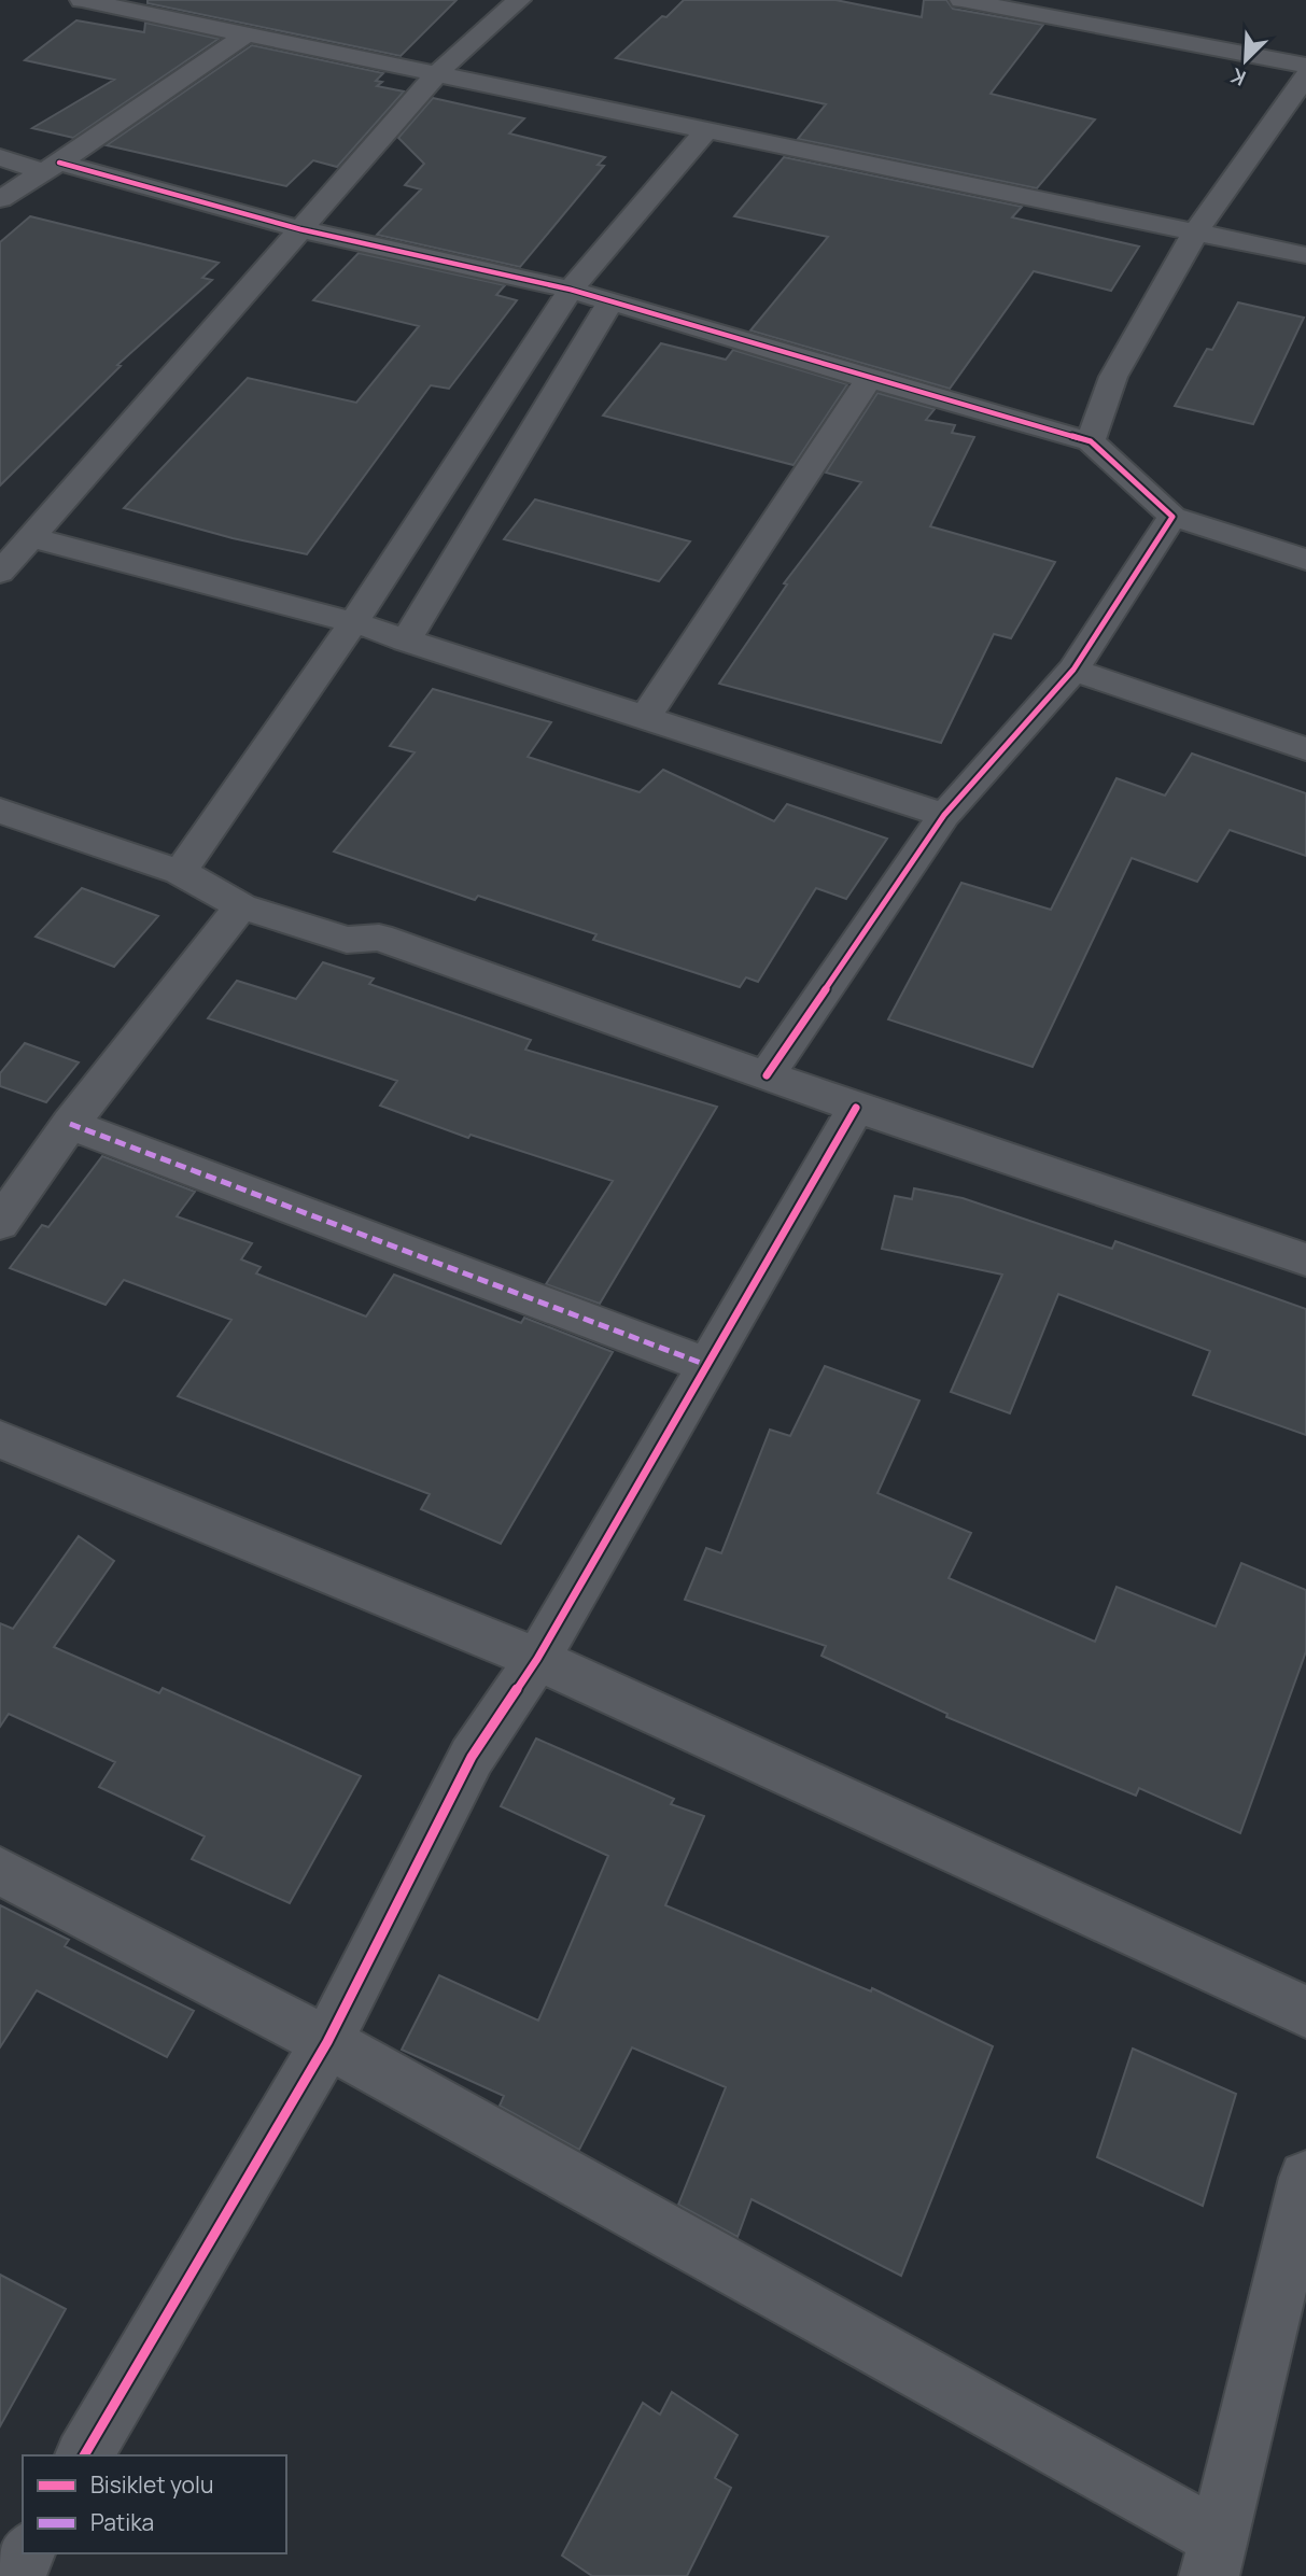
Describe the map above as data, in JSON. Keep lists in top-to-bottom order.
{
  "legend": ["Bisiklet yolu", "Patika"],
  "north": "bottom left"
}
